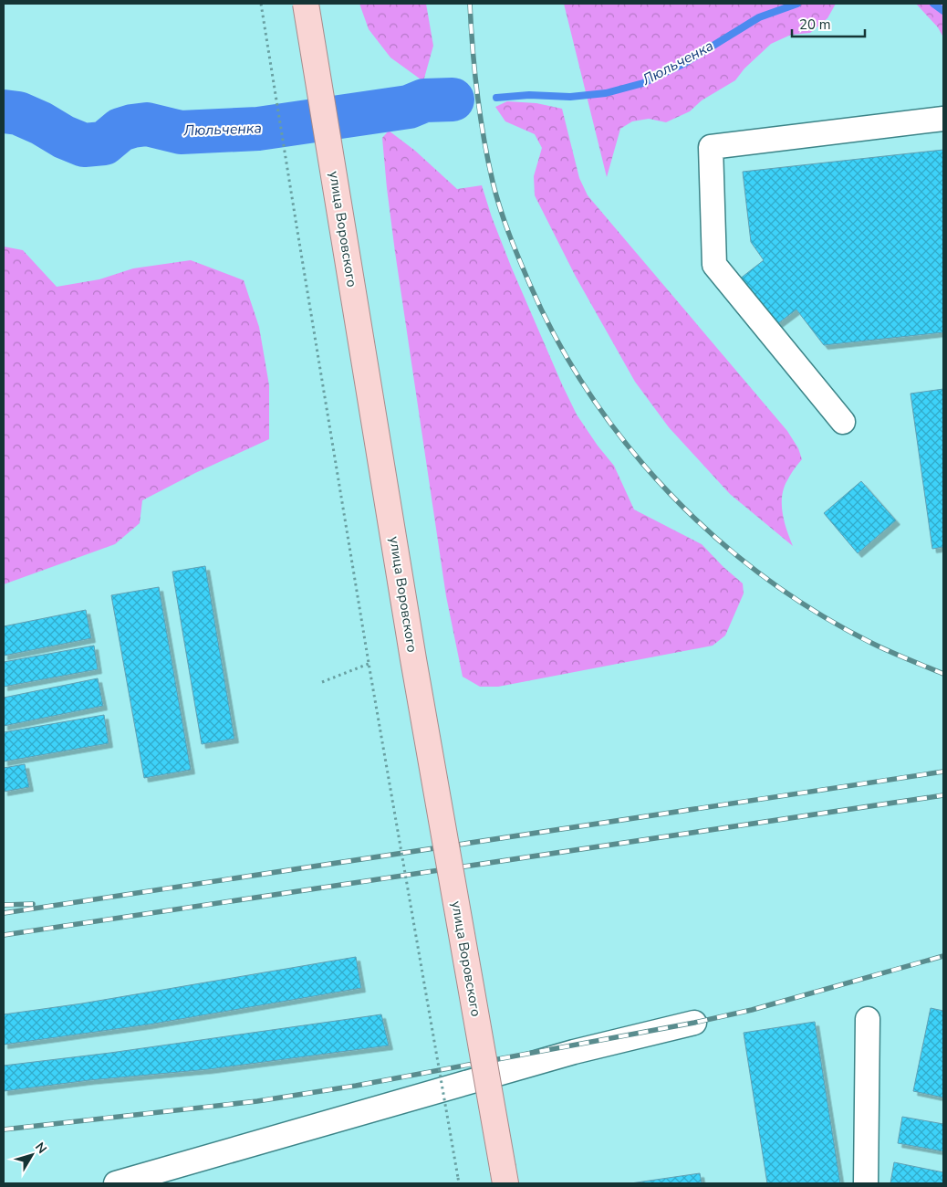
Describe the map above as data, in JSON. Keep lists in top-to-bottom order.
{
  "streets": {
    "main road": ["улица Воровского"]
  },
  "water": ["Люльченка"],
  "scale_bar": "20 m",
  "north": "top right"
}
